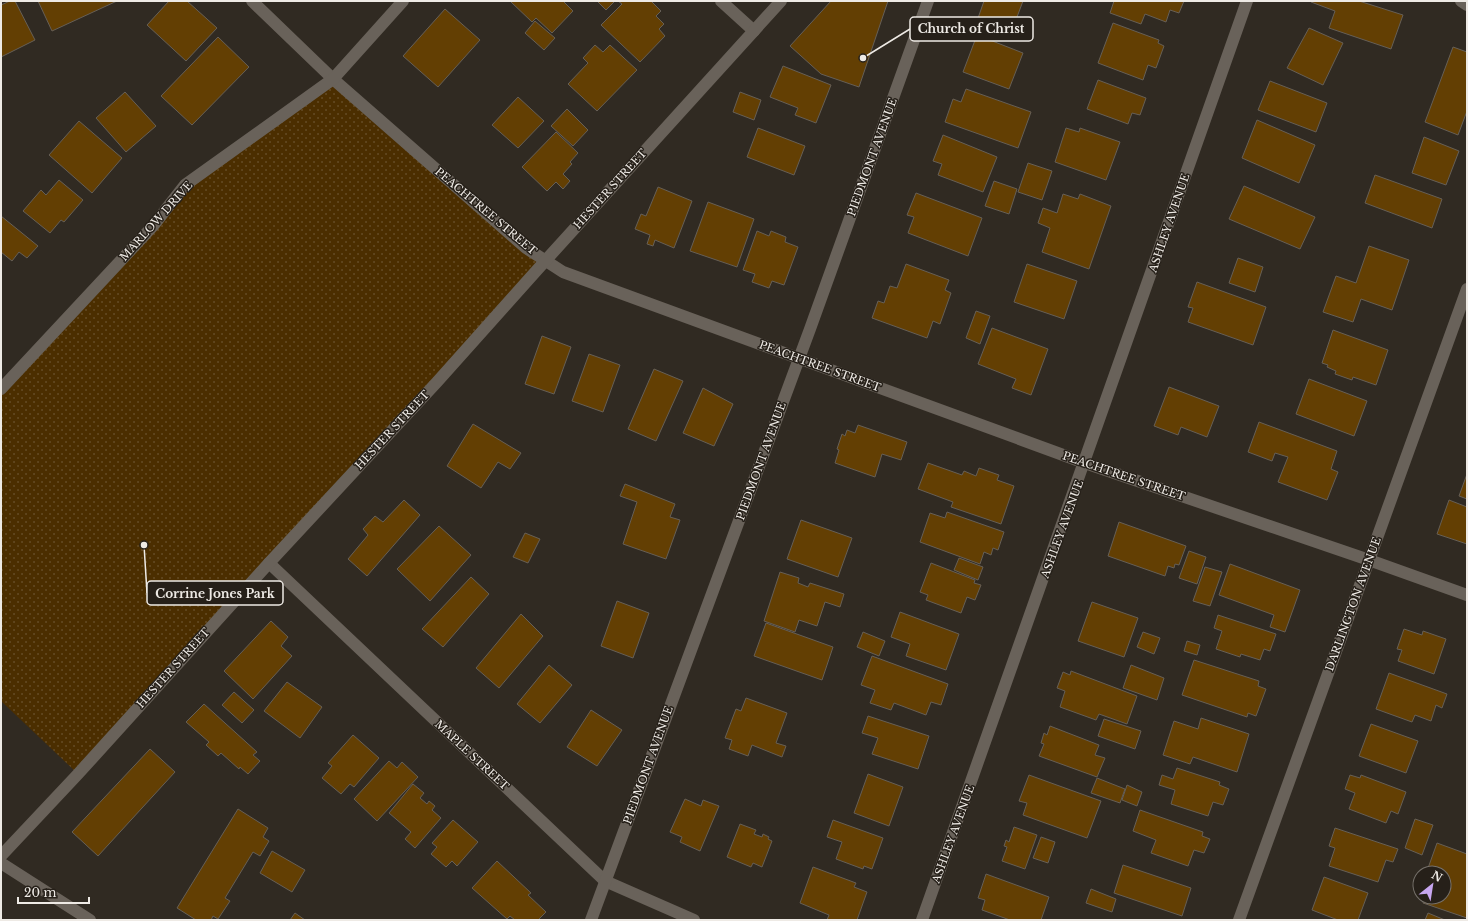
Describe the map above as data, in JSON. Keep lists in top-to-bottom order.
{
  "streets": {
    "street": [
      "PIEDMONT AVENUE",
      "HESTER STREET",
      "PEACHTREE STREET",
      "MARLOW DRIVE",
      "ASHLEY AVENUE",
      "DARLINGTON AVENUE",
      "MAPLE STREET"
    ]
  },
  "crossings": [
    ["PIEDMONT AVENUE", "PEACHTREE STREET"],
    ["PIEDMONT AVENUE", "MAPLE STREET"],
    ["HESTER STREET", "PEACHTREE STREET"],
    ["HESTER STREET", "MAPLE STREET"],
    ["PEACHTREE STREET", "MARLOW DRIVE"],
    ["PEACHTREE STREET", "ASHLEY AVENUE"],
    ["PEACHTREE STREET", "DARLINGTON AVENUE"]
  ],
  "places": ["Church of Christ", "Corrine Jones Park"],
  "scale_bar": "20 m",
  "north": "top right"
}
